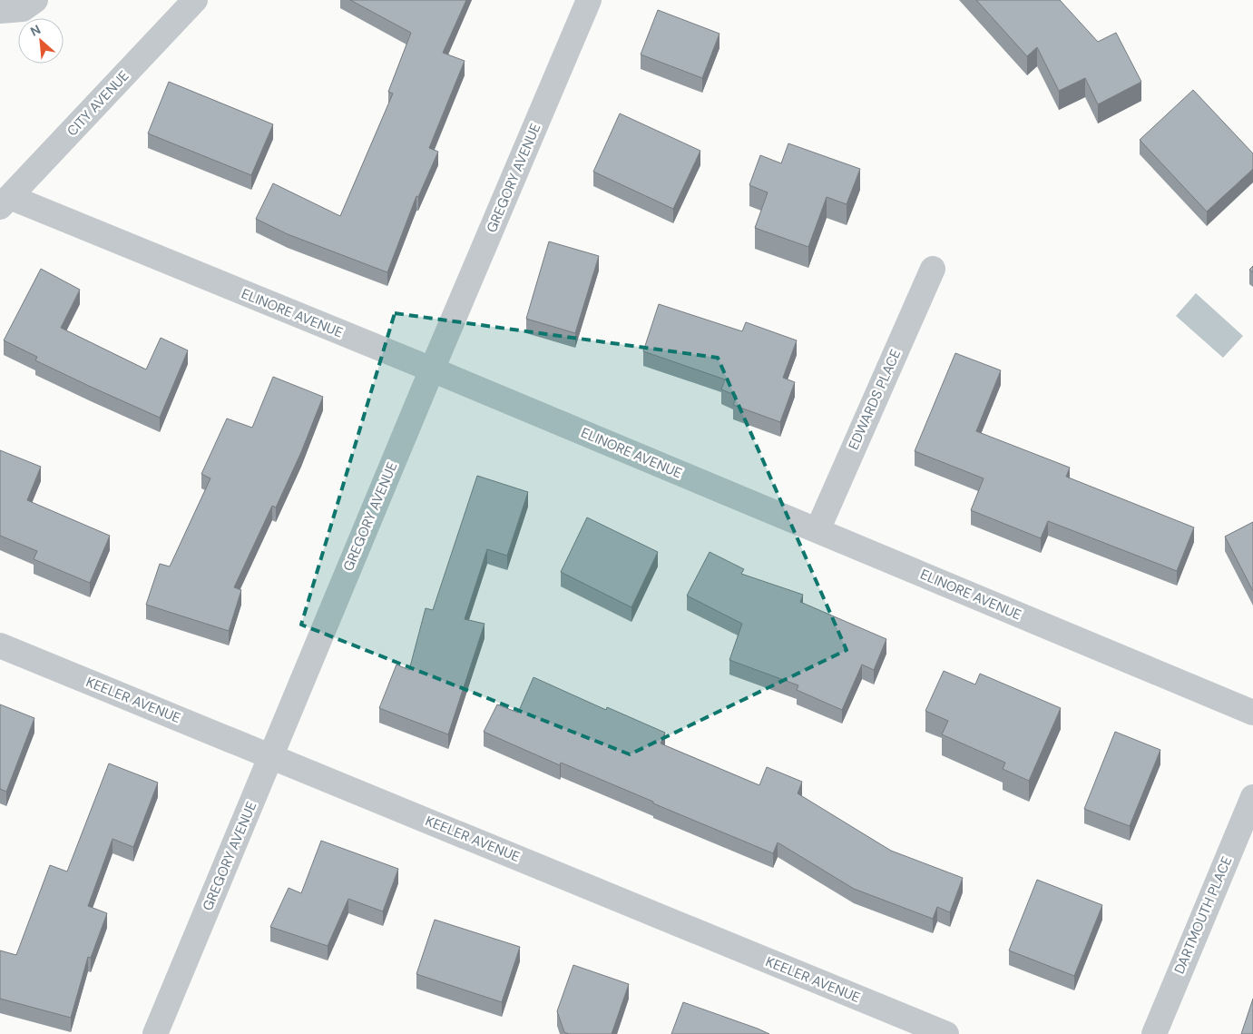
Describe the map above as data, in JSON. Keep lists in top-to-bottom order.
{
  "streets": {
    "street": [
      "CITY AVENUE",
      "GREGORY AVENUE",
      "ELINORE AVENUE",
      "EDWARDS PLACE",
      "KEELER AVENUE",
      "DARTMOUTH PLACE"
    ]
  },
  "crossings": [
    ["CITY AVENUE", "ELINORE AVENUE"],
    ["GREGORY AVENUE", "ELINORE AVENUE"],
    ["GREGORY AVENUE", "KEELER AVENUE"],
    ["ELINORE AVENUE", "EDWARDS PLACE"]
  ],
  "north": "top left"
}
